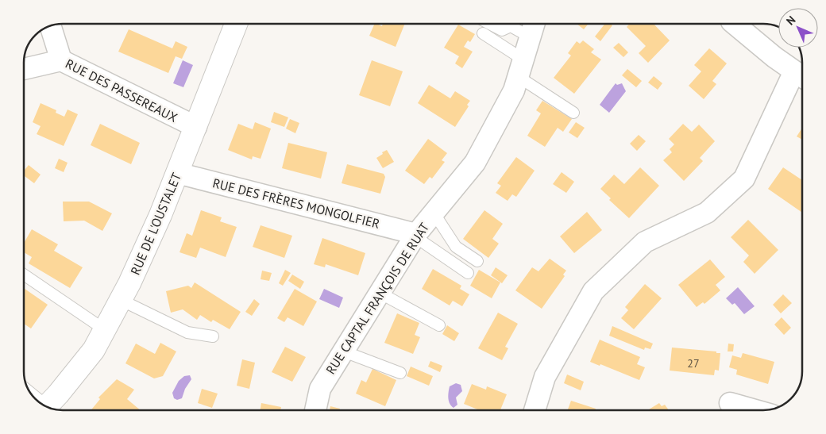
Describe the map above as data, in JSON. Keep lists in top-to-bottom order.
{
  "streets": {
    "street": [
      "RUE DES PASSEREAUX",
      "RUE DES FRÈRES MONGOLFIER",
      "RUE DE L'OUSTALET",
      "RUE CAPTAL FRANÇOIS DE RUAT"
    ]
  },
  "crossings": [
    ["RUE DES PASSEREAUX", "RUE DE L'OUSTALET"],
    ["RUE DES FRÈRES MONGOLFIER", "RUE DE L'OUSTALET"],
    ["RUE DES FRÈRES MONGOLFIER", "RUE CAPTAL FRANÇOIS DE RUAT"]
  ],
  "house_numbers": ["27"],
  "north": "top left"
}
